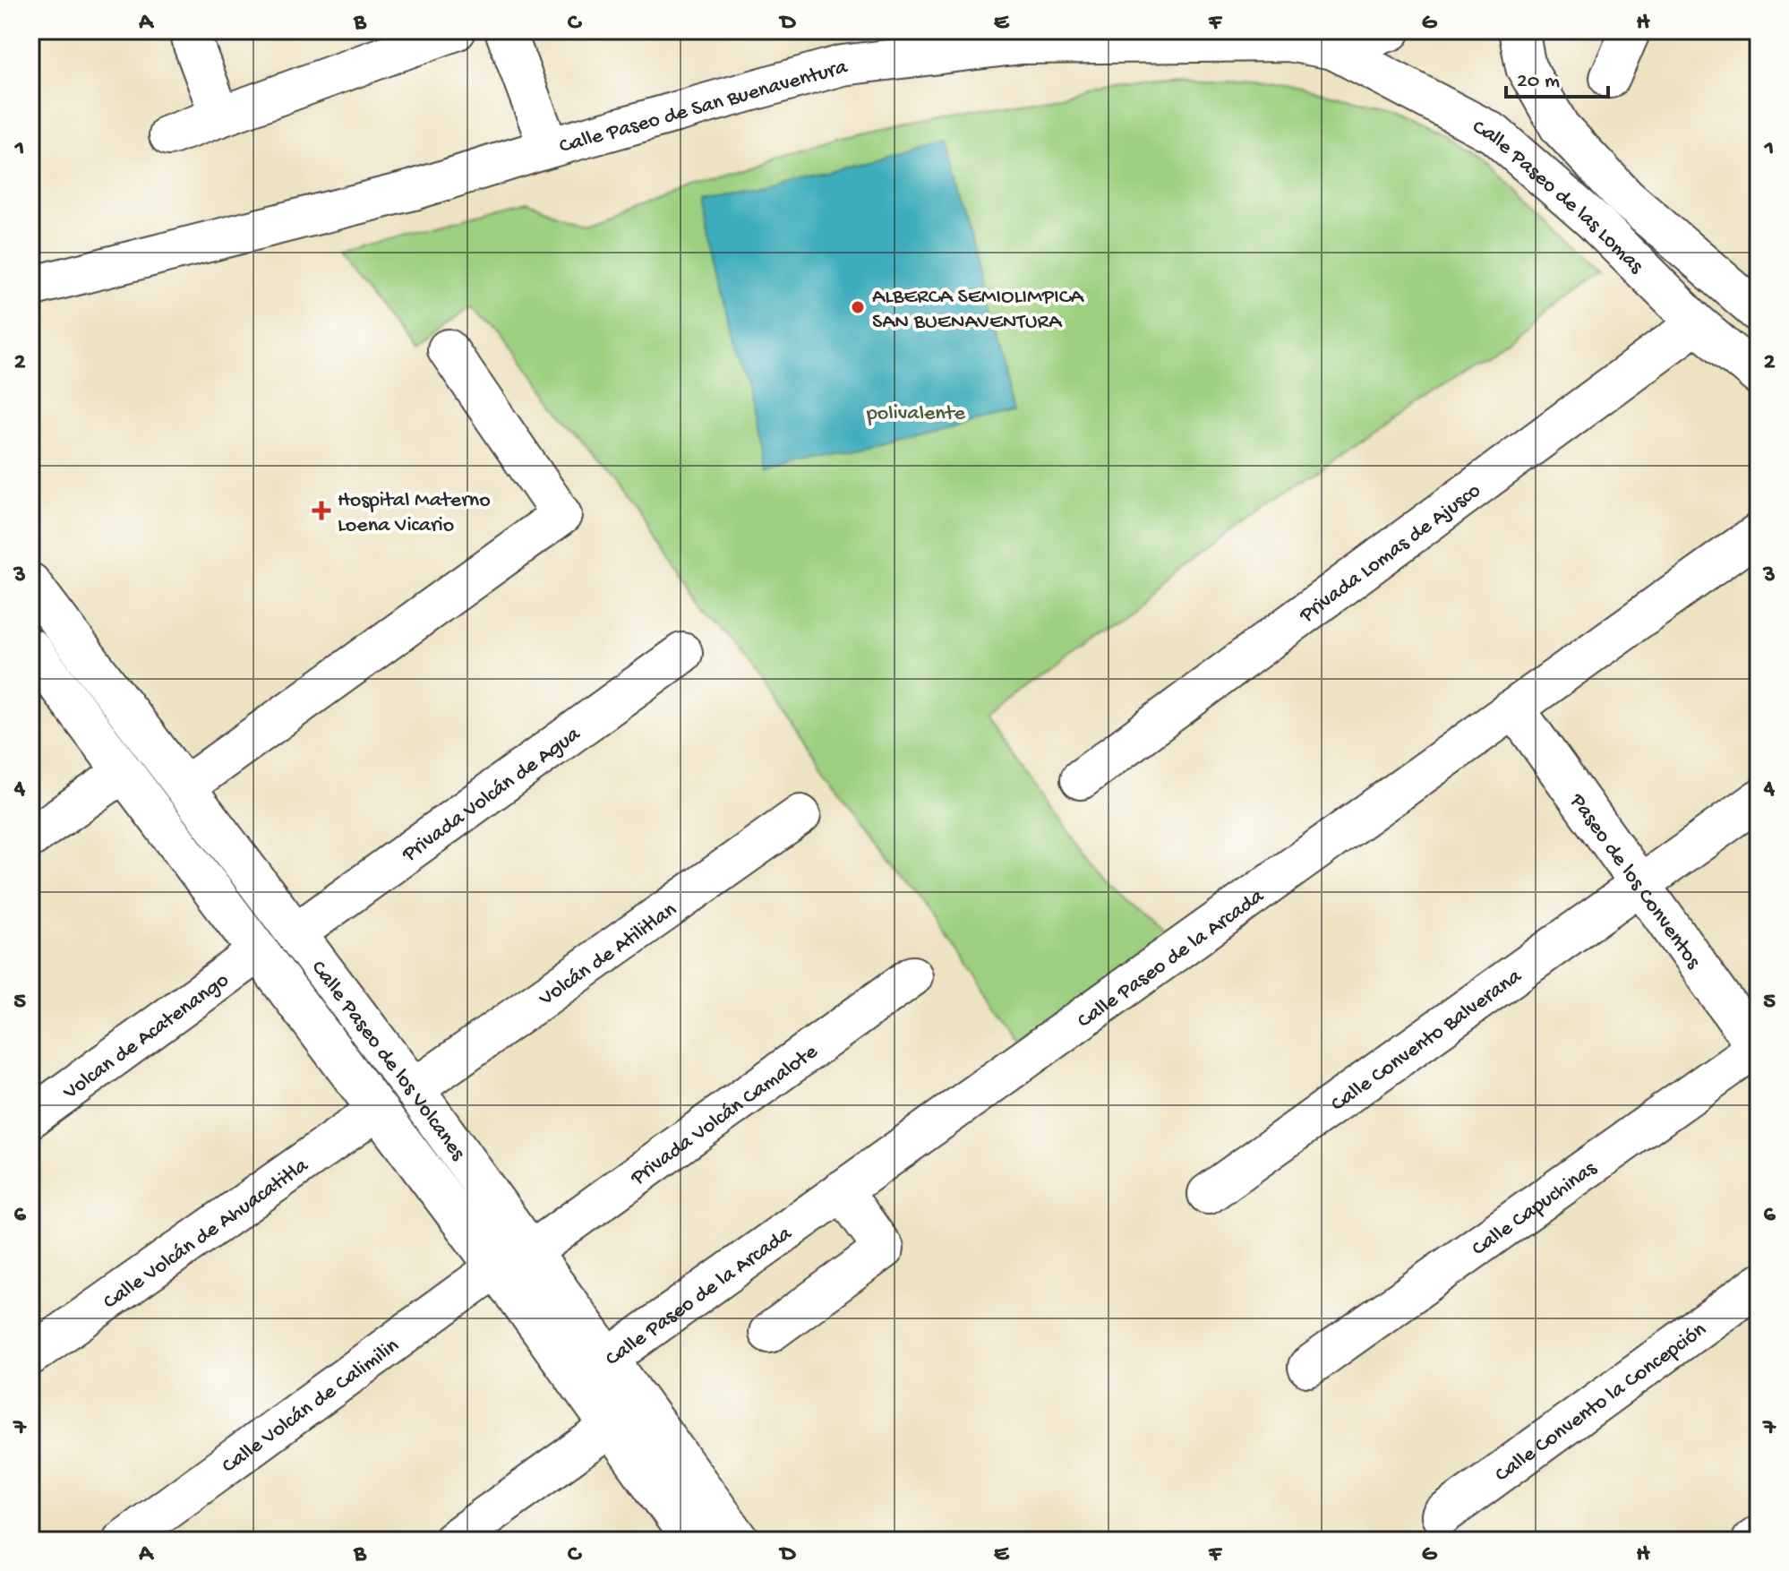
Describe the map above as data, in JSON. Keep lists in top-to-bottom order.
{
  "streets": {
    "street": [
      "Calle Paseo de San Buenaventura",
      "Calle Paseo de las Lomas",
      "Privada Lomas de Ajusco",
      "Privada Volcán de Agua",
      "Paseo de los Conventos",
      "Volcán de Atilitlan",
      "Calle Paseo de la Arcada",
      "Volcan de Acatenango",
      "Calle Convento Balverana",
      "Calle Paseo de los Volcanes",
      "Privada Volcán Camalote",
      "Calle Capuchinas",
      "Calle Volcán de Ahuacatitla",
      "Calle Convento la Concepción",
      "Calle Volcán de Calimilin"
    ]
  },
  "crossings": [
    ["Calle Paseo de San Buenaventura", "Calle Paseo de las Lomas"],
    ["Calle Paseo de las Lomas", "Privada Lomas de Ajusco"],
    ["Privada Volcán de Agua", "Calle Paseo de los Volcanes"],
    ["Paseo de los Conventos", "Calle Paseo de la Arcada"],
    ["Paseo de los Conventos", "Calle Convento Balverana"],
    ["Paseo de los Conventos", "Calle Capuchinas"],
    ["Volcán de Atilitlan", "Calle Paseo de los Volcanes"],
    ["Calle Paseo de la Arcada", "Calle Paseo de los Volcanes"],
    ["Volcan de Acatenango", "Calle Paseo de los Volcanes"],
    ["Calle Paseo de los Volcanes", "Privada Volcán Camalote"],
    ["Calle Paseo de los Volcanes", "Calle Volcán de Ahuacatitla"],
    ["Calle Paseo de los Volcanes", "Calle Volcán de Calimilin"]
  ],
  "parks": ["polivalente"],
  "places": {
    "other": ["ALBERCA SEMIOLIMPICA SAN BUENAVENTURA"],
    "health": ["Hospital Materno Loena Vicario"]
  },
  "scale_bar": "20 m",
  "grid": {
    "columns": [
      "A",
      "B",
      "C",
      "D",
      "E",
      "F",
      "G",
      "H"
    ],
    "rows": [
      "1",
      "2",
      "3",
      "4",
      "5",
      "6",
      "7"
    ]
  }
}
